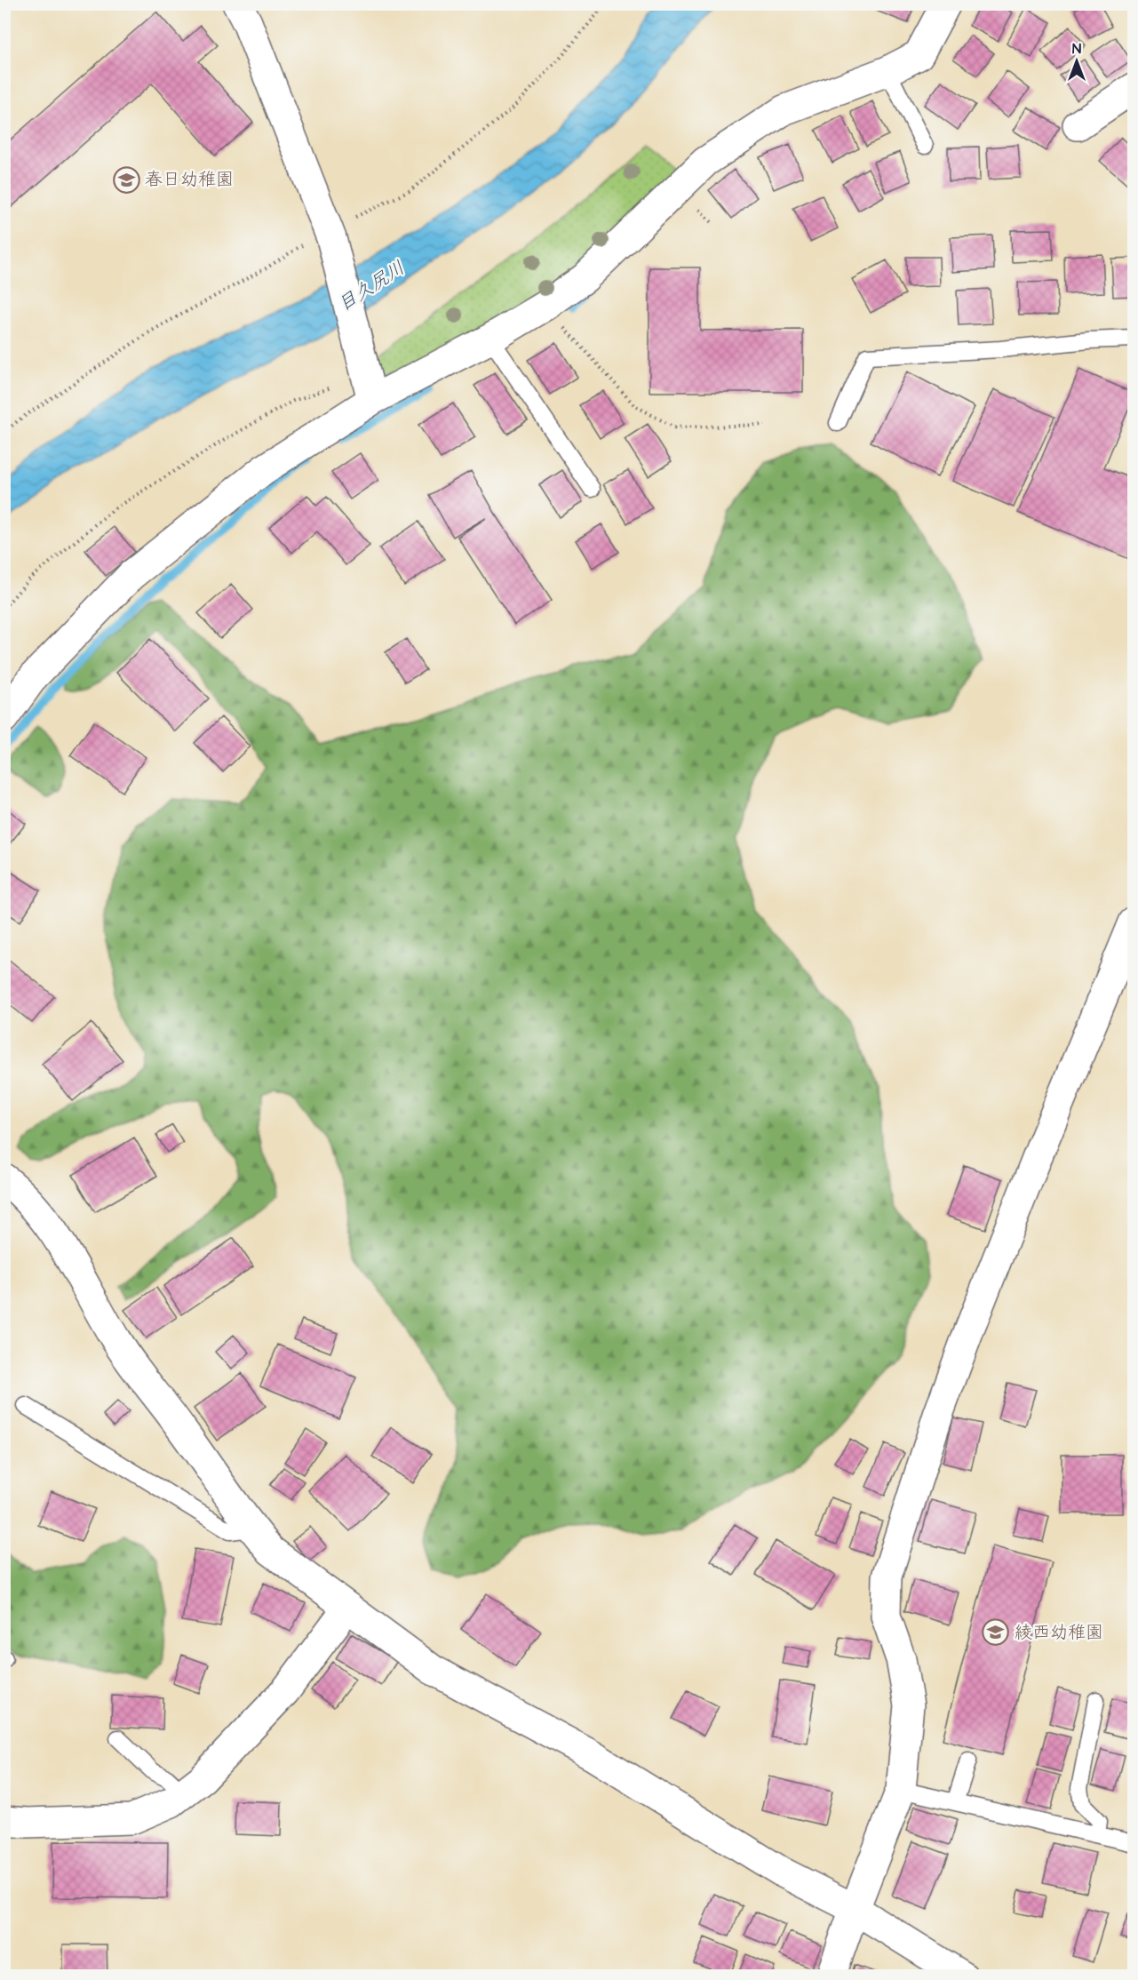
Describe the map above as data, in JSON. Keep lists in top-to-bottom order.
{
  "water": ["目久尻川"],
  "places": {
    "school or university": ["春日幼稚園", "綾西幼稚園"]
  },
  "north": "top"
}
